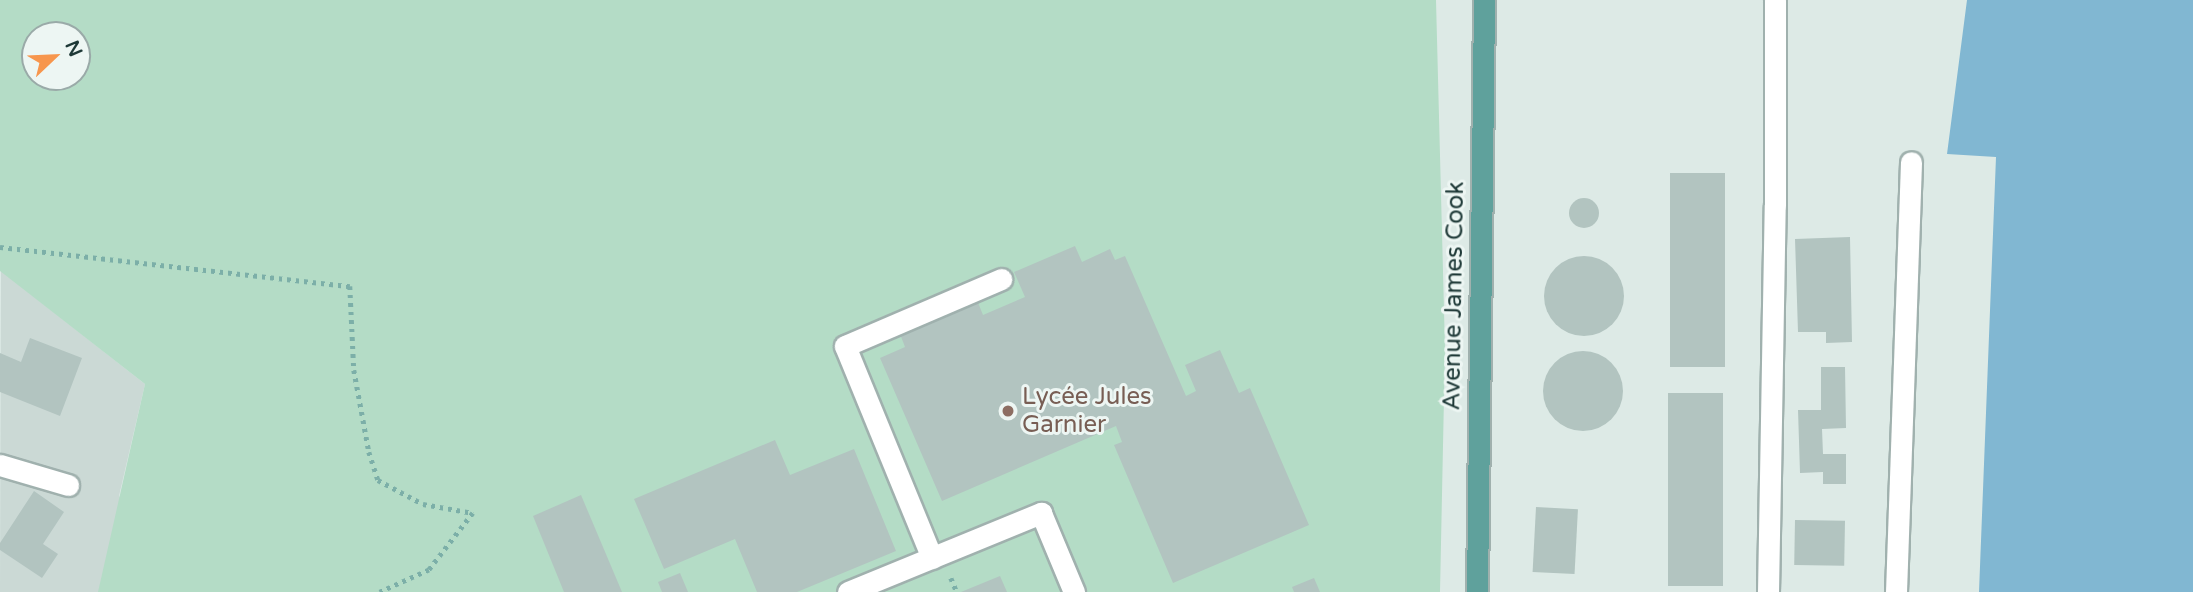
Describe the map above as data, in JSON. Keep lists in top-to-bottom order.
{
  "streets": {
    "main road": ["Avenue James Cook"]
  },
  "places": ["Lycée Jules Garnier"],
  "north": "top right"
}
